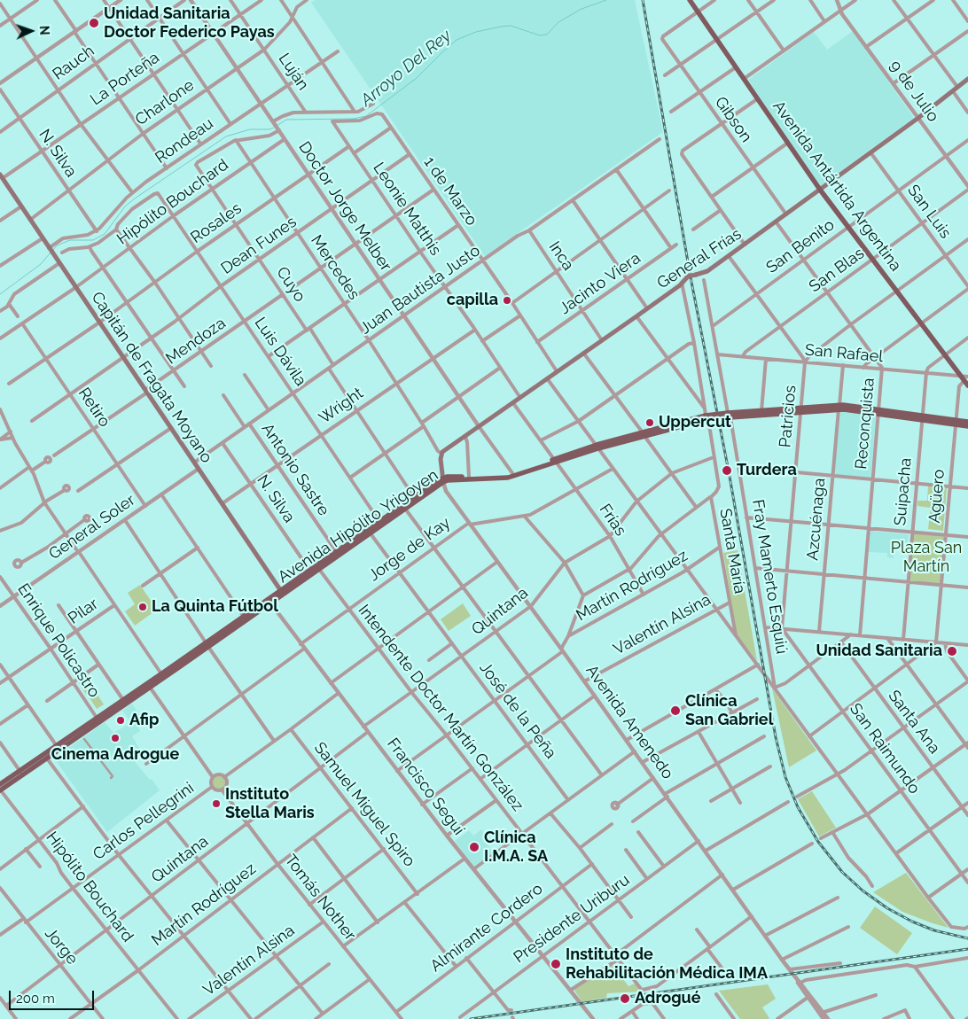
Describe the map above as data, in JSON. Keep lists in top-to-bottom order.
{
  "streets": {
    "main road": [
      "Avenida Antártida Argentina",
      "General Frías",
      "Capitán de Fragata Moyano",
      "Avenida Hipólito Yrigoyen"
    ],
    "street": [
      "Rauch",
      "Luján",
      "La Porteña",
      "9 de Julio",
      "Charlone",
      "Gibson",
      "Rondeau",
      "N. Silva",
      "1 de Marzo",
      "Hipólito Bouchard",
      "Doctor Jorge Melber",
      "Leonie Matthis",
      "San Luis",
      "Rosales",
      "Dean Funes",
      "San Benito",
      "Inca",
      "Mercedes",
      "San Blas",
      "Jacinto Viera",
      "Cuyo",
      "Juan Bautista Justo",
      "Mendoza",
      "Luis Dávila",
      "San Rafael",
      "Wright",
      "Retiro",
      "Patricios",
      "Reconquista",
      "Antonio Sastre",
      "Suipacha",
      "Agüero",
      "Azcuénaga",
      "Frías",
      "General Soler",
      "Jorge de Kay",
      "Santa María",
      "Fray Mamerto Esquiú",
      "Martín Rodríguez",
      "Pilar",
      "Quintana",
      "Valentín Alsina",
      "Enrique Policastro",
      "Intendente Doctor Martín González",
      "José de la Peña",
      "Avenida Amenedo",
      "Santa Ana",
      "San Raimundo",
      "Francisco Seguí",
      "Samuel Miguel Spiro",
      "Carlos Pellegrini",
      "Tomás Nother",
      "Presidente Uriburu",
      "Almirante Cordero",
      "Jorge"
    ]
  },
  "crossings": [
    ["Rauch", "N. Silva"],
    ["Luján", "La Porteña"],
    ["Luján", "Charlone"],
    ["Luján", "Rondeau"],
    ["La Porteña", "N. Silva"],
    ["La Porteña", "Doctor Jorge Melber"],
    ["La Porteña", "Capitán de Fragata Moyano"],
    ["9 de Julio", "San Benito"],
    ["9 de Julio", "General Frías"],
    ["Charlone", "N. Silva"],
    ["Charlone", "Doctor Jorge Melber"],
    ["Charlone", "Capitán de Fragata Moyano"],
    ["Gibson", "Avenida Antártida Argentina"],
    ["Gibson", "General Frías"],
    ["Rondeau", "N. Silva"],
    ["Rondeau", "Doctor Jorge Melber"],
    ["N. Silva", "Juan Bautista Justo"],
    ["N. Silva", "Wright"],
    ["N. Silva", "Avenida Hipólito Yrigoyen"],
    ["Avenida Antártida Argentina", "San Benito"],
    ["Avenida Antártida Argentina", "General Frías"],
    ["Avenida Antártida Argentina", "San Blas"],
    ["Avenida Antártida Argentina", "San Rafael"],
    ["Avenida Antártida Argentina", "Agüero"],
    ["1 de Marzo", "Leonie Matthis"],
    ["1 de Marzo", "Dean Funes"],
    ["1 de Marzo", "General Frías"],
    ["1 de Marzo", "Jacinto Viera"],
    ["1 de Marzo", "Juan Bautista Justo"],
    ["1 de Marzo", "Mendoza"],
    ["Hipólito Bouchard", "Doctor Jorge Melber"],
    ["Hipólito Bouchard", "Mercedes"],
    ["Hipólito Bouchard", "Cuyo"],
    ["Hipólito Bouchard", "Luis Dávila"],
    ["Hipólito Bouchard", "Capitán de Fragata Moyano"],
    ["Hipólito Bouchard", "Retiro"],
    ["Hipólito Bouchard", "Avenida Hipólito Yrigoyen"],
    ["Hipólito Bouchard", "Martín Rodríguez"],
    ["Hipólito Bouchard", "Quintana"],
    ["Hipólito Bouchard", "Carlos Pellegrini"],
    ["Doctor Jorge Melber", "Rosales"],
    ["Doctor Jorge Melber", "Dean Funes"],
    ["Doctor Jorge Melber", "General Frías"],
    ["Doctor Jorge Melber", "Juan Bautista Justo"],
    ["Doctor Jorge Melber", "Mendoza"],
    ["Doctor Jorge Melber", "Wright"],
    ["Leonie Matthis", "Rosales"],
    ["Leonie Matthis", "Dean Funes"],
    ["Leonie Matthis", "General Frías"],
    ["Leonie Matthis", "Juan Bautista Justo"],
    ["Leonie Matthis", "Mendoza"],
    ["Leonie Matthis", "Wright"],
    ["San Luis", "San Benito"],
    ["San Luis", "General Frías"],
    ["San Luis", "San Blas"],
    ["Rosales", "Mercedes"],
    ["Rosales", "Cuyo"],
    ["Rosales", "Luis Dávila"],
    ["Rosales", "Capitán de Fragata Moyano"],
    ["Rosales", "Retiro"],
    ["Dean Funes", "Mercedes"],
    ["Dean Funes", "Cuyo"],
    ["Dean Funes", "Luis Dávila"],
    ["Dean Funes", "Capitán de Fragata Moyano"],
    ["Dean Funes", "Retiro"],
    ["San Benito", "Reconquista"],
    ["San Benito", "Fray Mamerto Esquiú"],
    ["Inca", "General Frías"],
    ["Inca", "Jacinto Viera"],
    ["Inca", "Juan Bautista Justo"],
    ["General Frías", "Mercedes"],
    ["General Frías", "Reconquista"],
    ["General Frías", "Frías"],
    ["Mercedes", "Cuyo"],
    ["Mercedes", "Juan Bautista Justo"],
    ["Mercedes", "Mendoza"],
    ["Mercedes", "Wright"],
    ["San Blas", "San Rafael"],
    ["San Blas", "Reconquista"],
    ["Cuyo", "Juan Bautista Justo"],
    ["Cuyo", "Mendoza"],
    ["Juan Bautista Justo", "Luis Dávila"],
    ["Juan Bautista Justo", "Capitán de Fragata Moyano"],
    ["Juan Bautista Justo", "Antonio Sastre"],
    ["Mendoza", "Luis Dávila"],
    ["Mendoza", "Capitán de Fragata Moyano"],
    ["Mendoza", "Retiro"],
    ["Luis Dávila", "Wright"],
    ["Luis Dávila", "Avenida Hipólito Yrigoyen"],
    ["San Rafael", "Patricios"],
    ["San Rafael", "Reconquista"],
    ["San Rafael", "Suipacha"],
    ["San Rafael", "Agüero"],
    ["San Rafael", "Azcuénaga"],
    ["San Rafael", "Fray Mamerto Esquiú"],
    ["Capitán de Fragata Moyano", "Wright"],
    ["Capitán de Fragata Moyano", "Avenida Hipólito Yrigoyen"],
    ["Capitán de Fragata Moyano", "General Soler"],
    ["Wright", "Antonio Sastre"],
    ["Retiro", "General Soler"],
    ["Patricios", "Avenida Hipólito Yrigoyen"],
    ["Patricios", "San Raimundo"],
    ["Reconquista", "Avenida Hipólito Yrigoyen"],
    ["Antonio Sastre", "Avenida Hipólito Yrigoyen"],
    ["Suipacha", "Avenida Hipólito Yrigoyen"],
    ["Agüero", "Avenida Hipólito Yrigoyen"],
    ["Azcuénaga", "Avenida Hipólito Yrigoyen"],
    ["Frías", "Avenida Hipólito Yrigoyen"],
    ["Frías", "Jorge de Kay"],
    ["Frías", "Martín Rodríguez"],
    ["Frías", "Quintana"],
    ["Avenida Hipólito Yrigoyen", "Santa María"],
    ["Avenida Hipólito Yrigoyen", "Fray Mamerto Esquiú"],
    ["Avenida Hipólito Yrigoyen", "Enrique Policastro"],
    ["Avenida Hipólito Yrigoyen", "Intendente Doctor Martín González"],
    ["Avenida Hipólito Yrigoyen", "José de la Peña"],
    ["Avenida Hipólito Yrigoyen", "Avenida Amenedo"],
    ["Avenida Hipólito Yrigoyen", "Francisco Seguí"],
    ["General Soler", "Enrique Policastro"],
    ["Jorge de Kay", "Intendente Doctor Martín González"],
    ["Jorge de Kay", "José de la Peña"],
    ["Jorge de Kay", "Avenida Amenedo"],
    ["Jorge de Kay", "Francisco Seguí"],
    ["Santa María", "Martín Rodríguez"],
    ["Santa María", "Quintana"],
    ["Santa María", "Valentín Alsina"],
    ["Martín Rodríguez", "Intendente Doctor Martín González"],
    ["Martín Rodríguez", "José de la Peña"],
    ["Martín Rodríguez", "Avenida Amenedo"],
    ["Martín Rodríguez", "Francisco Seguí"],
    ["Martín Rodríguez", "Samuel Miguel Spiro"],
    ["Martín Rodríguez", "Tomás Nother"],
    ["Martín Rodríguez", "Jorge"],
    ["Pilar", "Enrique Policastro"],
    ["Quintana", "Intendente Doctor Martín González"],
    ["Quintana", "José de la Peña"],
    ["Quintana", "Avenida Amenedo"],
    ["Quintana", "Francisco Seguí"],
    ["Quintana", "Samuel Miguel Spiro"],
    ["Quintana", "Tomás Nother"],
    ["Quintana", "Jorge"],
    ["Valentín Alsina", "Avenida Amenedo"],
    ["Valentín Alsina", "Tomás Nother"],
    ["Intendente Doctor Martín González", "Presidente Uriburu"],
    ["Intendente Doctor Martín González", "Almirante Cordero"],
    ["Avenida Amenedo", "Presidente Uriburu"],
    ["Francisco Seguí", "Presidente Uriburu"],
    ["Francisco Seguí", "Almirante Cordero"],
    ["Carlos Pellegrini", "Tomás Nother"],
    ["Carlos Pellegrini", "Jorge"],
    ["Tomás Nother", "Almirante Cordero"]
  ],
  "water": ["Arroyo Del Rey"],
  "parks": ["Plaza San Martín"],
  "places": [
    "Unidad Sanitaria Doctor Federico Payas",
    "capilla",
    "Uppercut",
    "Turdera",
    "La Quinta Fútbol",
    "Unidad Sanitaria",
    "Clínica San Gabriel",
    "Afip",
    "Cinema Adrogue",
    "Instituto Stella Maris",
    "Clínica I.M.A. SA",
    "Instituto de Rehabilitación Médica IMA",
    "Adrogué"
  ],
  "scale_bar": "200 m",
  "north": "right"
}
